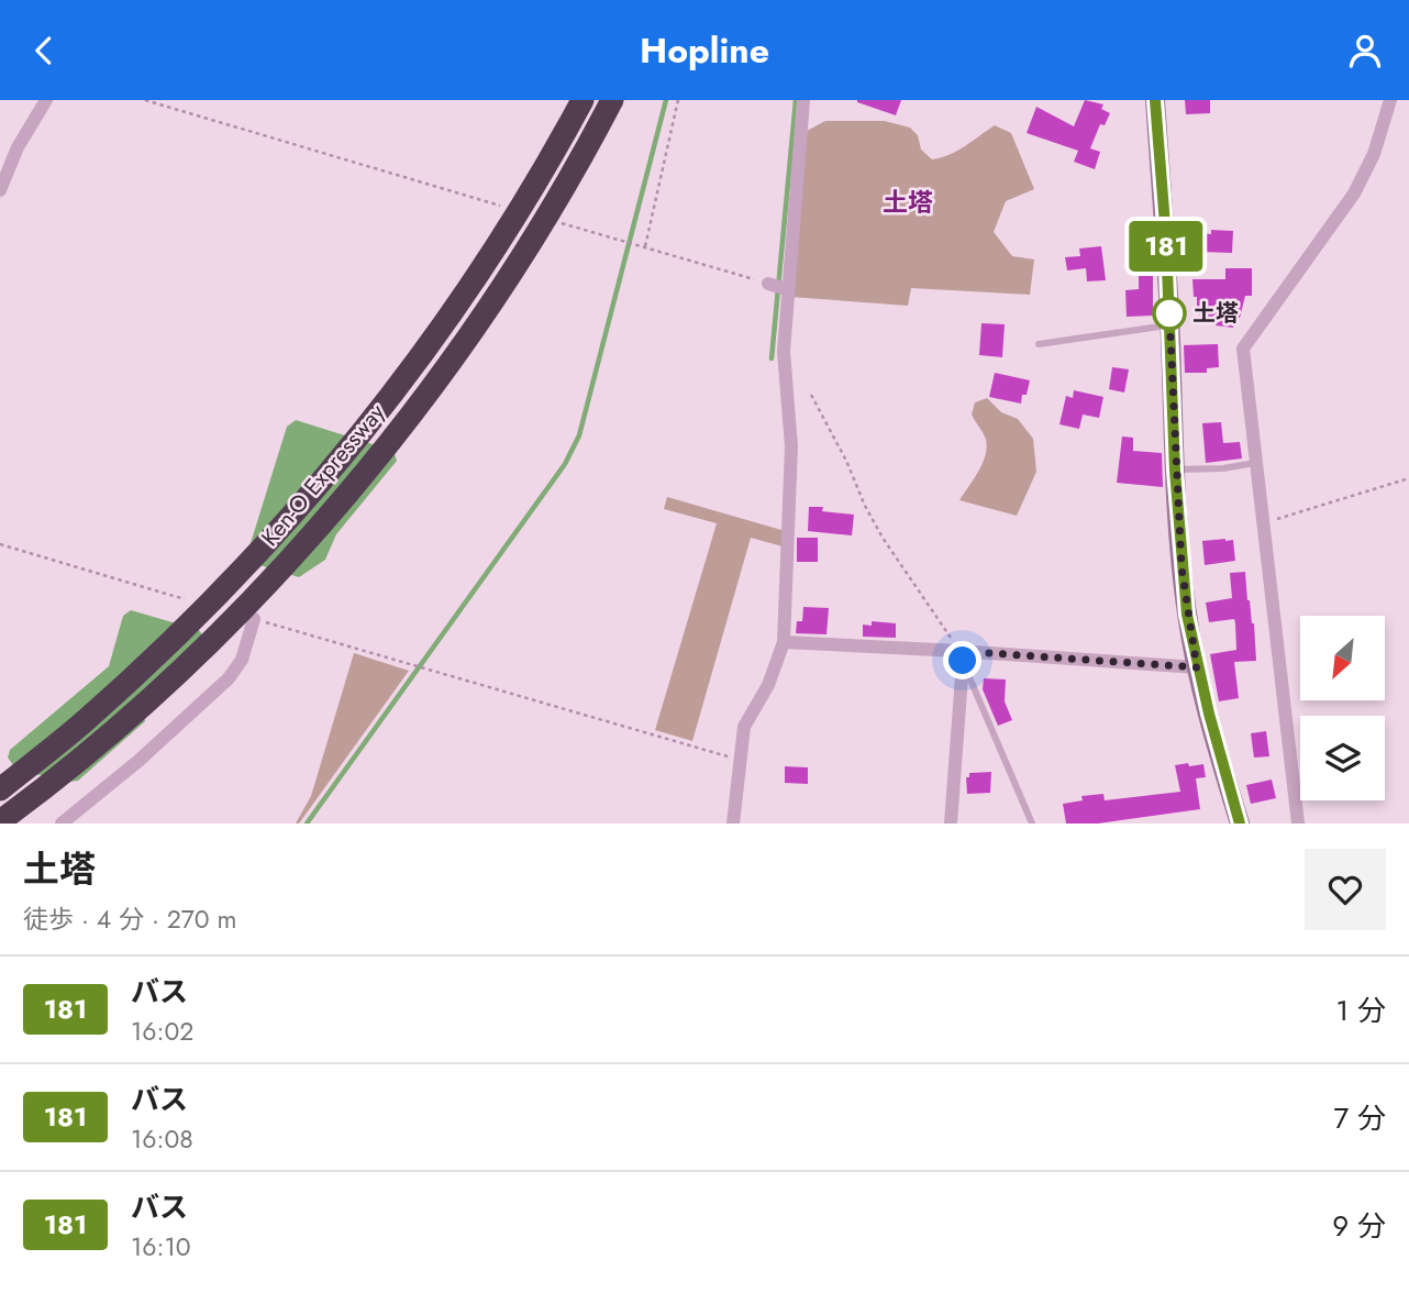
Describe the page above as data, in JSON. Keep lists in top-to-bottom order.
{
  "streets": {
    "highway": ["Ken-O Expressway"]
  },
  "districts": ["土塔"],
  "places": ["土塔"],
  "lines": ["bus line 181"],
  "north": "bottom left",
  "page": {
    "header": "Hopline",
    "on_map": "181",
    "heading": ["土塔", "徒歩 · 4 分 · 270 m"],
    "list": [
      {
        "mark": "181",
        "name": "バス",
        "note": "16:02",
        "value": "1 分"
      },
      {
        "mark": "181",
        "name": "バス",
        "note": "16:08",
        "value": "7 分"
      },
      {
        "mark": "181",
        "name": "バス",
        "note": "16:10",
        "value": "9 分"
      }
    ]
  }
}
